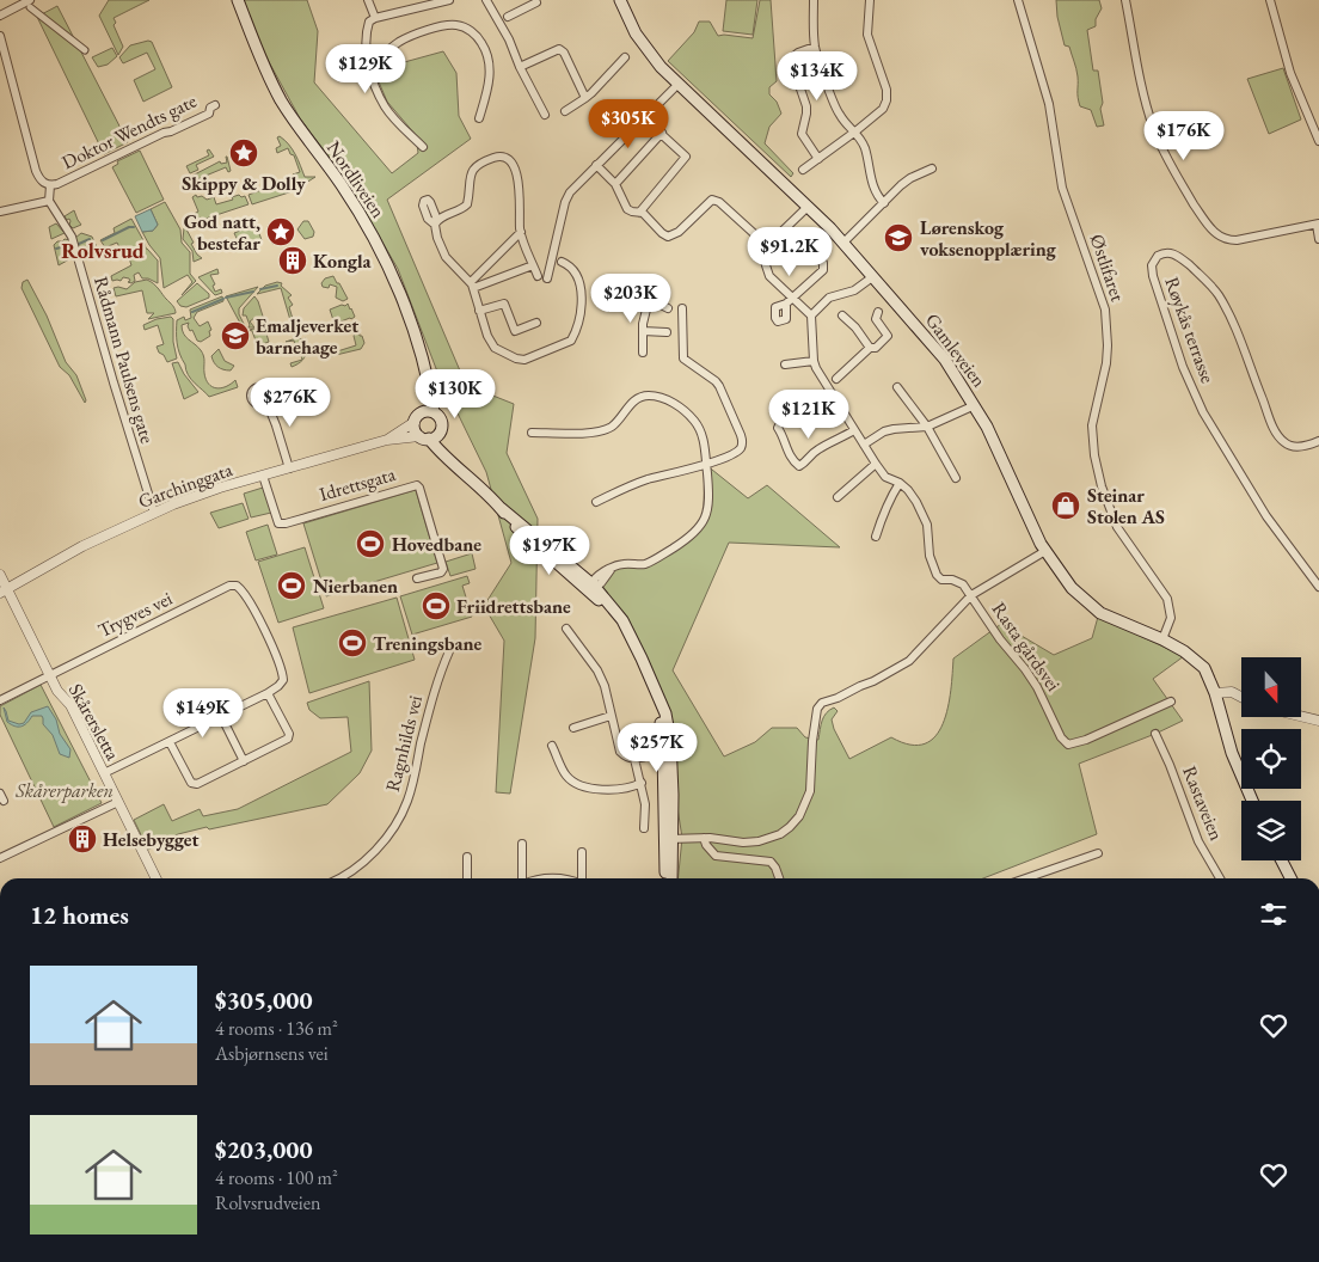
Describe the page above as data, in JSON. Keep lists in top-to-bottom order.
{
  "streets": {
    "main road": ["Nordliveien", "Gamleveien"],
    "street": [
      "Doktor Wendts gate",
      "Østlifaret",
      "Røykås terrasse",
      "Rådmann Paulsens gate",
      "Idrettsgata",
      "Garchinggata",
      "Trygves vei",
      "Rasta gårdsvei",
      "Skårersletta",
      "Ragnhilds vei",
      "Rastaveien"
    ]
  },
  "crossings": [
    ["Nordliveien", "Garchinggata"],
    ["Østlifaret", "Gamleveien"],
    ["Rådmann Paulsens gate", "Garchinggata"],
    ["Idrettsgata", "Garchinggata"],
    ["Garchinggata", "Skårersletta"],
    ["Trygves vei", "Skårersletta"]
  ],
  "districts": ["Rolvsrud"],
  "parks": ["Skårerparken"],
  "places": {
    "place": ["Skippy & Dolly", "God natt, bestefar"],
    "school or university": ["Lørenskog voksenopplæring", "Emaljeverket barnehage"],
    "building": ["Kongla", "Helsebygget"],
    "shop": ["Steinar Stolen AS"],
    "sports": [
      "Hovedbane",
      "Nierbanen",
      "Friidrettsbane",
      "Treningsbane"
    ]
  },
  "north": "bottom",
  "page": {
    "price": [
      "$129K",
      "$134K",
      "$305K",
      "$176K",
      "$91.2K",
      "$203K",
      "$130K",
      "$276K",
      "$121K",
      "$197K",
      "$149K",
      "$257K"
    ],
    "heading": "12 homes",
    "list": [
      {
        "name": "$305,000",
        "note": "4 rooms · 136 m² · Asbjørnsens vei"
      },
      {
        "name": "$203,000",
        "note": "4 rooms · 100 m² · Rolvsrudveien"
      }
    ]
  }
}
